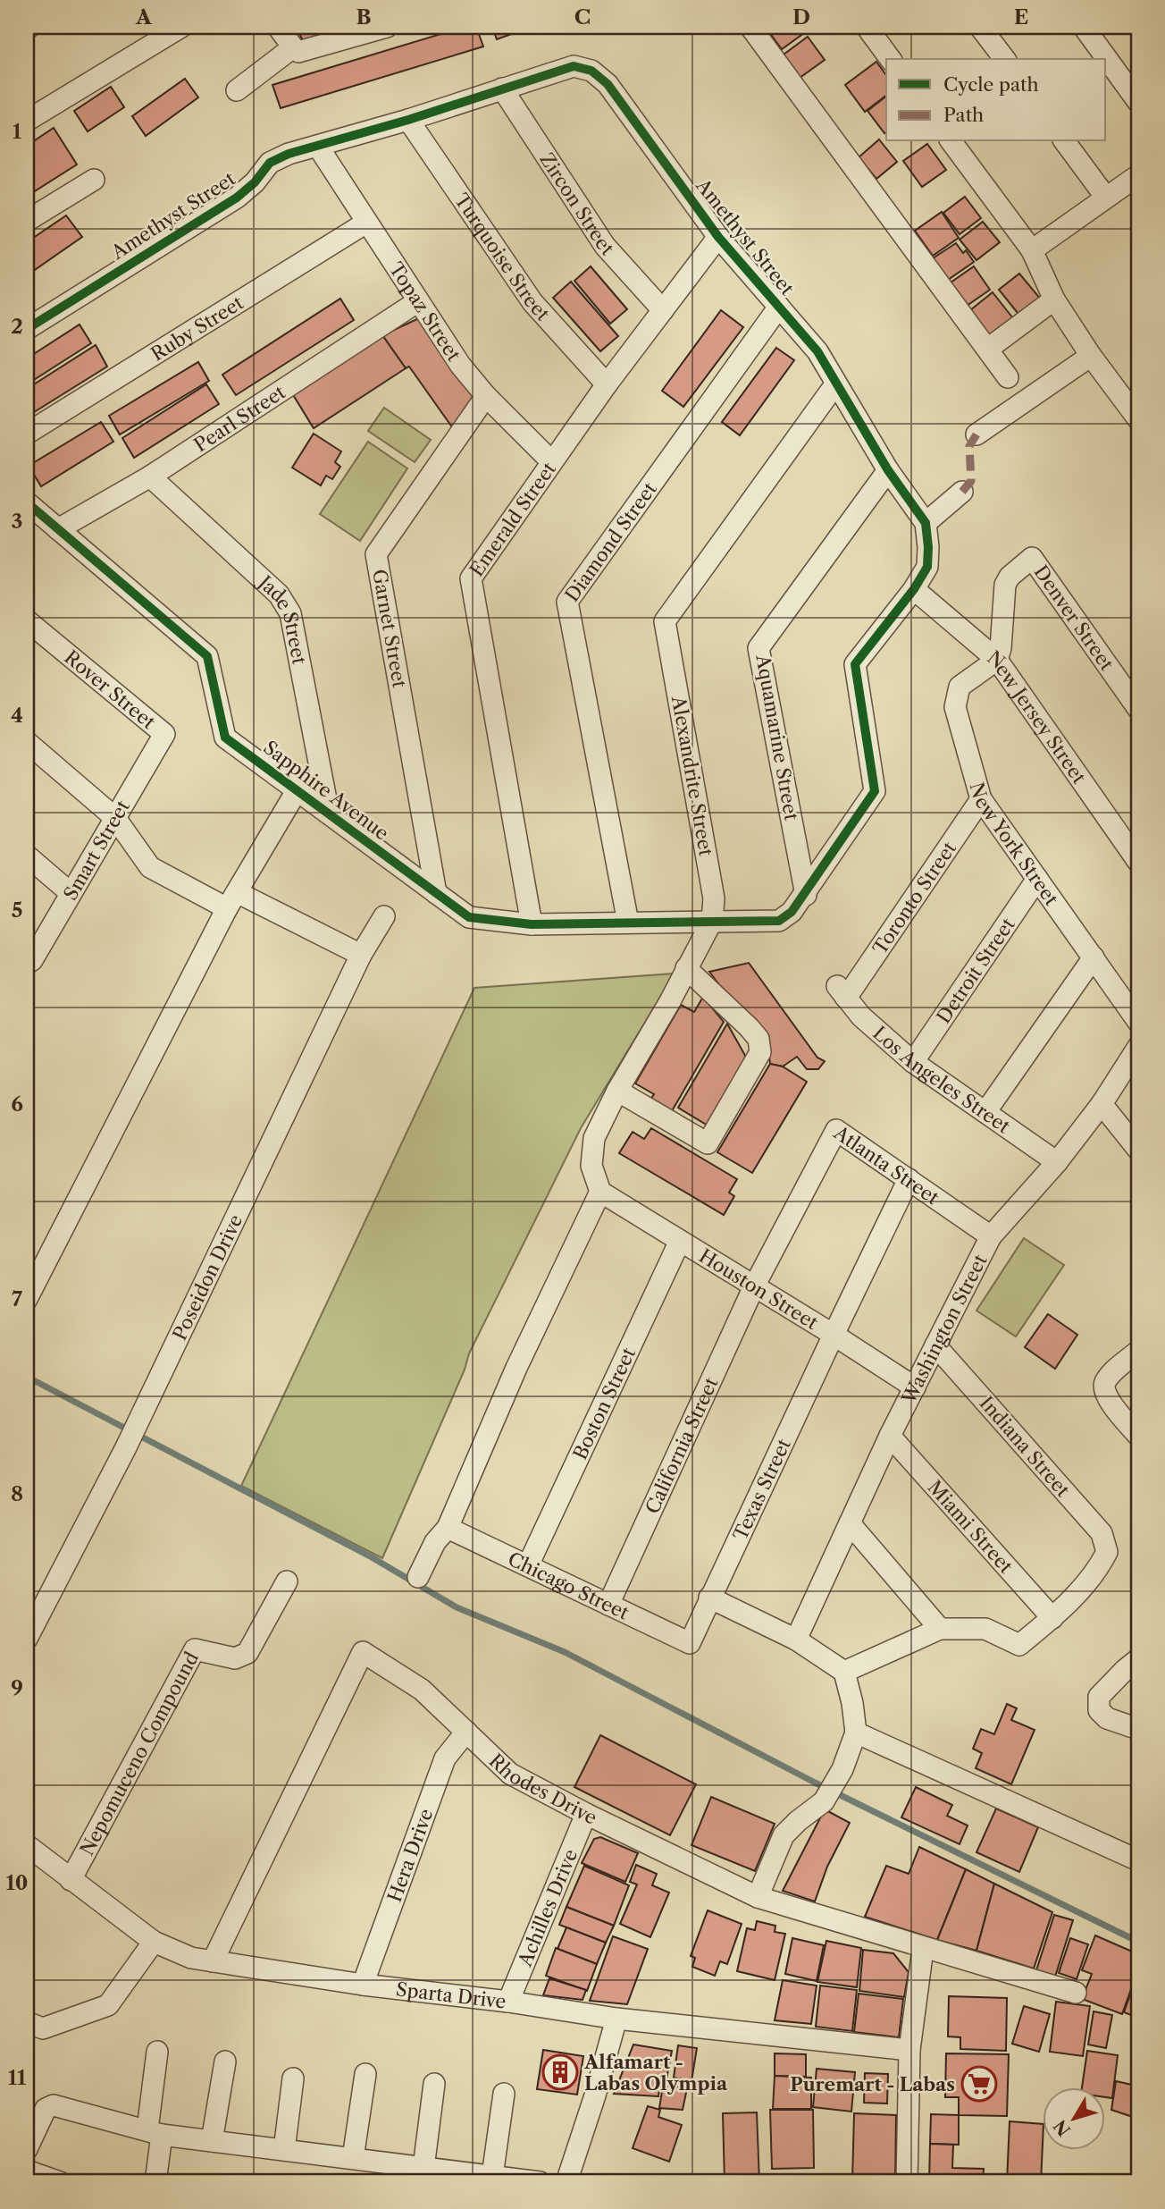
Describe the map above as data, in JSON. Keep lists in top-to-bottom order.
{
  "streets": {
    "street": [
      "Zircon Street",
      "Amethyst Street",
      "Turquoise Street",
      "Topaz Street",
      "Ruby Street",
      "Pearl Street",
      "Emerald Street",
      "Diamond Street",
      "Denver Street",
      "Jade Street",
      "Garnet Street",
      "Rover Street",
      "New Jersey Street",
      "Aquamarine Street",
      "Alexandrite Street",
      "Sapphire Avenue",
      "New York Street",
      "Smart Street",
      "Toronto Street",
      "Detroit Street",
      "Los Angeles Street",
      "Atlanta Street",
      "Poseidon Drive",
      "Houston Street",
      "Washington Street",
      "Boston Street",
      "California Street",
      "Indiana Street",
      "Texas Street",
      "Miami Street",
      "Chicago Street",
      "Nepomuceno Compound",
      "Rhodes Drive",
      "Hera Drive",
      "Achilles Drive",
      "Sparta Drive"
    ]
  },
  "crossings": [
    ["Zircon Street", "Amethyst Street"],
    ["Zircon Street", "Emerald Street"],
    ["Amethyst Street", "Turquoise Street"],
    ["Amethyst Street", "Topaz Street"],
    ["Amethyst Street", "Emerald Street"],
    ["Amethyst Street", "Diamond Street"],
    ["Amethyst Street", "Aquamarine Street"],
    ["Amethyst Street", "Alexandrite Street"],
    ["Turquoise Street", "Emerald Street"],
    ["Topaz Street", "Ruby Street"],
    ["Topaz Street", "Pearl Street"],
    ["Topaz Street", "Emerald Street"],
    ["Topaz Street", "Garnet Street"],
    ["Pearl Street", "Jade Street"],
    ["Pearl Street", "Sapphire Avenue"],
    ["Emerald Street", "Sapphire Avenue"],
    ["Diamond Street", "Sapphire Avenue"],
    ["Denver Street", "New Jersey Street"],
    ["Denver Street", "New York Street"],
    ["Jade Street", "Sapphire Avenue"],
    ["Garnet Street", "Sapphire Avenue"],
    ["Rover Street", "Smart Street"],
    ["New Jersey Street", "New York Street"],
    ["Alexandrite Street", "Sapphire Avenue"],
    ["Alexandrite Street", "Houston Street"],
    ["New York Street", "Toronto Street"],
    ["New York Street", "Detroit Street"],
    ["Toronto Street", "Los Angeles Street"],
    ["Detroit Street", "Los Angeles Street"],
    ["Los Angeles Street", "Washington Street"],
    ["Atlanta Street", "Houston Street"],
    ["Atlanta Street", "Washington Street"],
    ["Atlanta Street", "California Street"],
    ["Atlanta Street", "Texas Street"],
    ["Houston Street", "Washington Street"],
    ["Houston Street", "Boston Street"],
    ["Houston Street", "California Street"],
    ["Houston Street", "Texas Street"],
    ["Washington Street", "Indiana Street"],
    ["Washington Street", "Miami Street"],
    ["Boston Street", "Chicago Street"],
    ["California Street", "Chicago Street"],
    ["Indiana Street", "Miami Street"],
    ["Texas Street", "Chicago Street"],
    ["Nepomuceno Compound", "Sparta Drive"],
    ["Rhodes Drive", "Hera Drive"],
    ["Rhodes Drive", "Achilles Drive"],
    ["Rhodes Drive", "Sparta Drive"],
    ["Hera Drive", "Sparta Drive"],
    ["Achilles Drive", "Sparta Drive"]
  ],
  "places": {
    "building": ["Alfamart - Labas Olympia"],
    "supermarket": ["Puremart - Labas"]
  },
  "legend": ["Cycle path", "Path"],
  "north": "bottom left",
  "grid": {
    "columns": [
      "A",
      "B",
      "C",
      "D",
      "E"
    ],
    "rows": [
      "1",
      "2",
      "3",
      "4",
      "5",
      "6",
      "7",
      "8",
      "9",
      "10",
      "11"
    ]
  }
}
